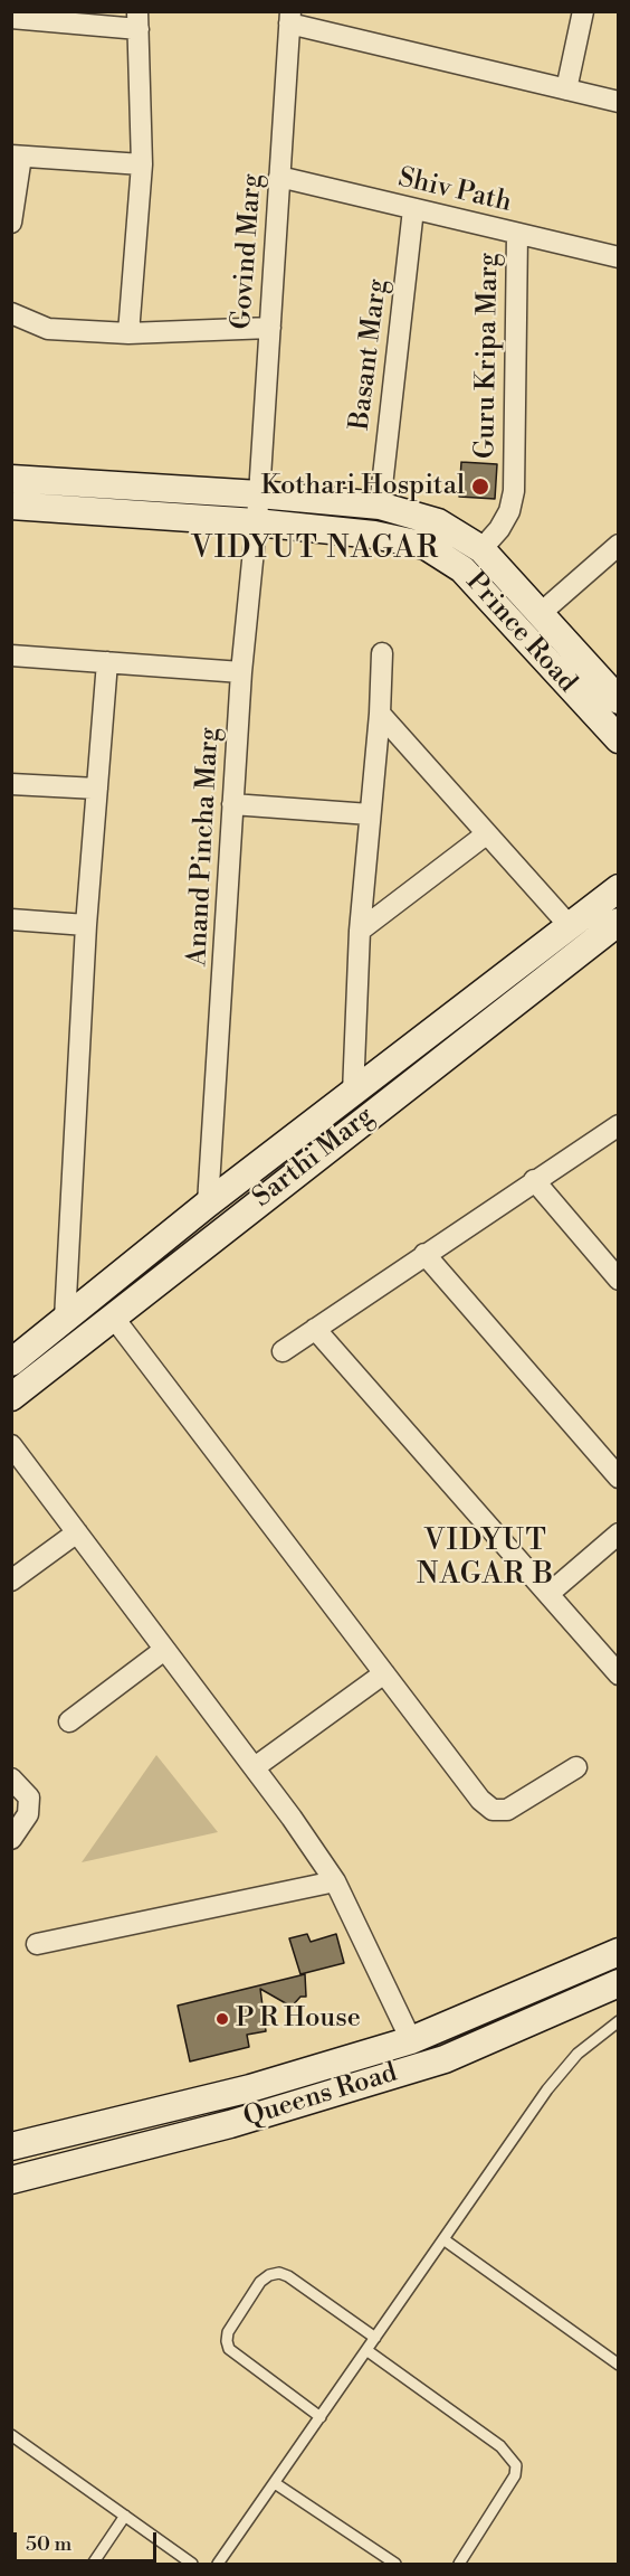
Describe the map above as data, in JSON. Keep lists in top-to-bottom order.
{
  "streets": {
    "street": [
      "Shiv Path",
      "Govind Marg",
      "Basant Marg",
      "Guru Kripa Marg",
      "Prince Road",
      "Anand Pincha Marg",
      "Sarthi Marg",
      "Queens Road"
    ]
  },
  "crossings": [
    ["Shiv Path", "Govind Marg"],
    ["Shiv Path", "Basant Marg"],
    ["Shiv Path", "Guru Kripa Marg"],
    ["Govind Marg", "Prince Road"],
    ["Govind Marg", "Anand Pincha Marg"],
    ["Basant Marg", "Prince Road"],
    ["Guru Kripa Marg", "Prince Road"],
    ["Prince Road", "Anand Pincha Marg"]
  ],
  "districts": ["VIDYUT NAGAR", "VIDYUT NAGAR B"],
  "places": ["Kothari Hospital", "P R House"],
  "scale_bar": "50 m"
}
